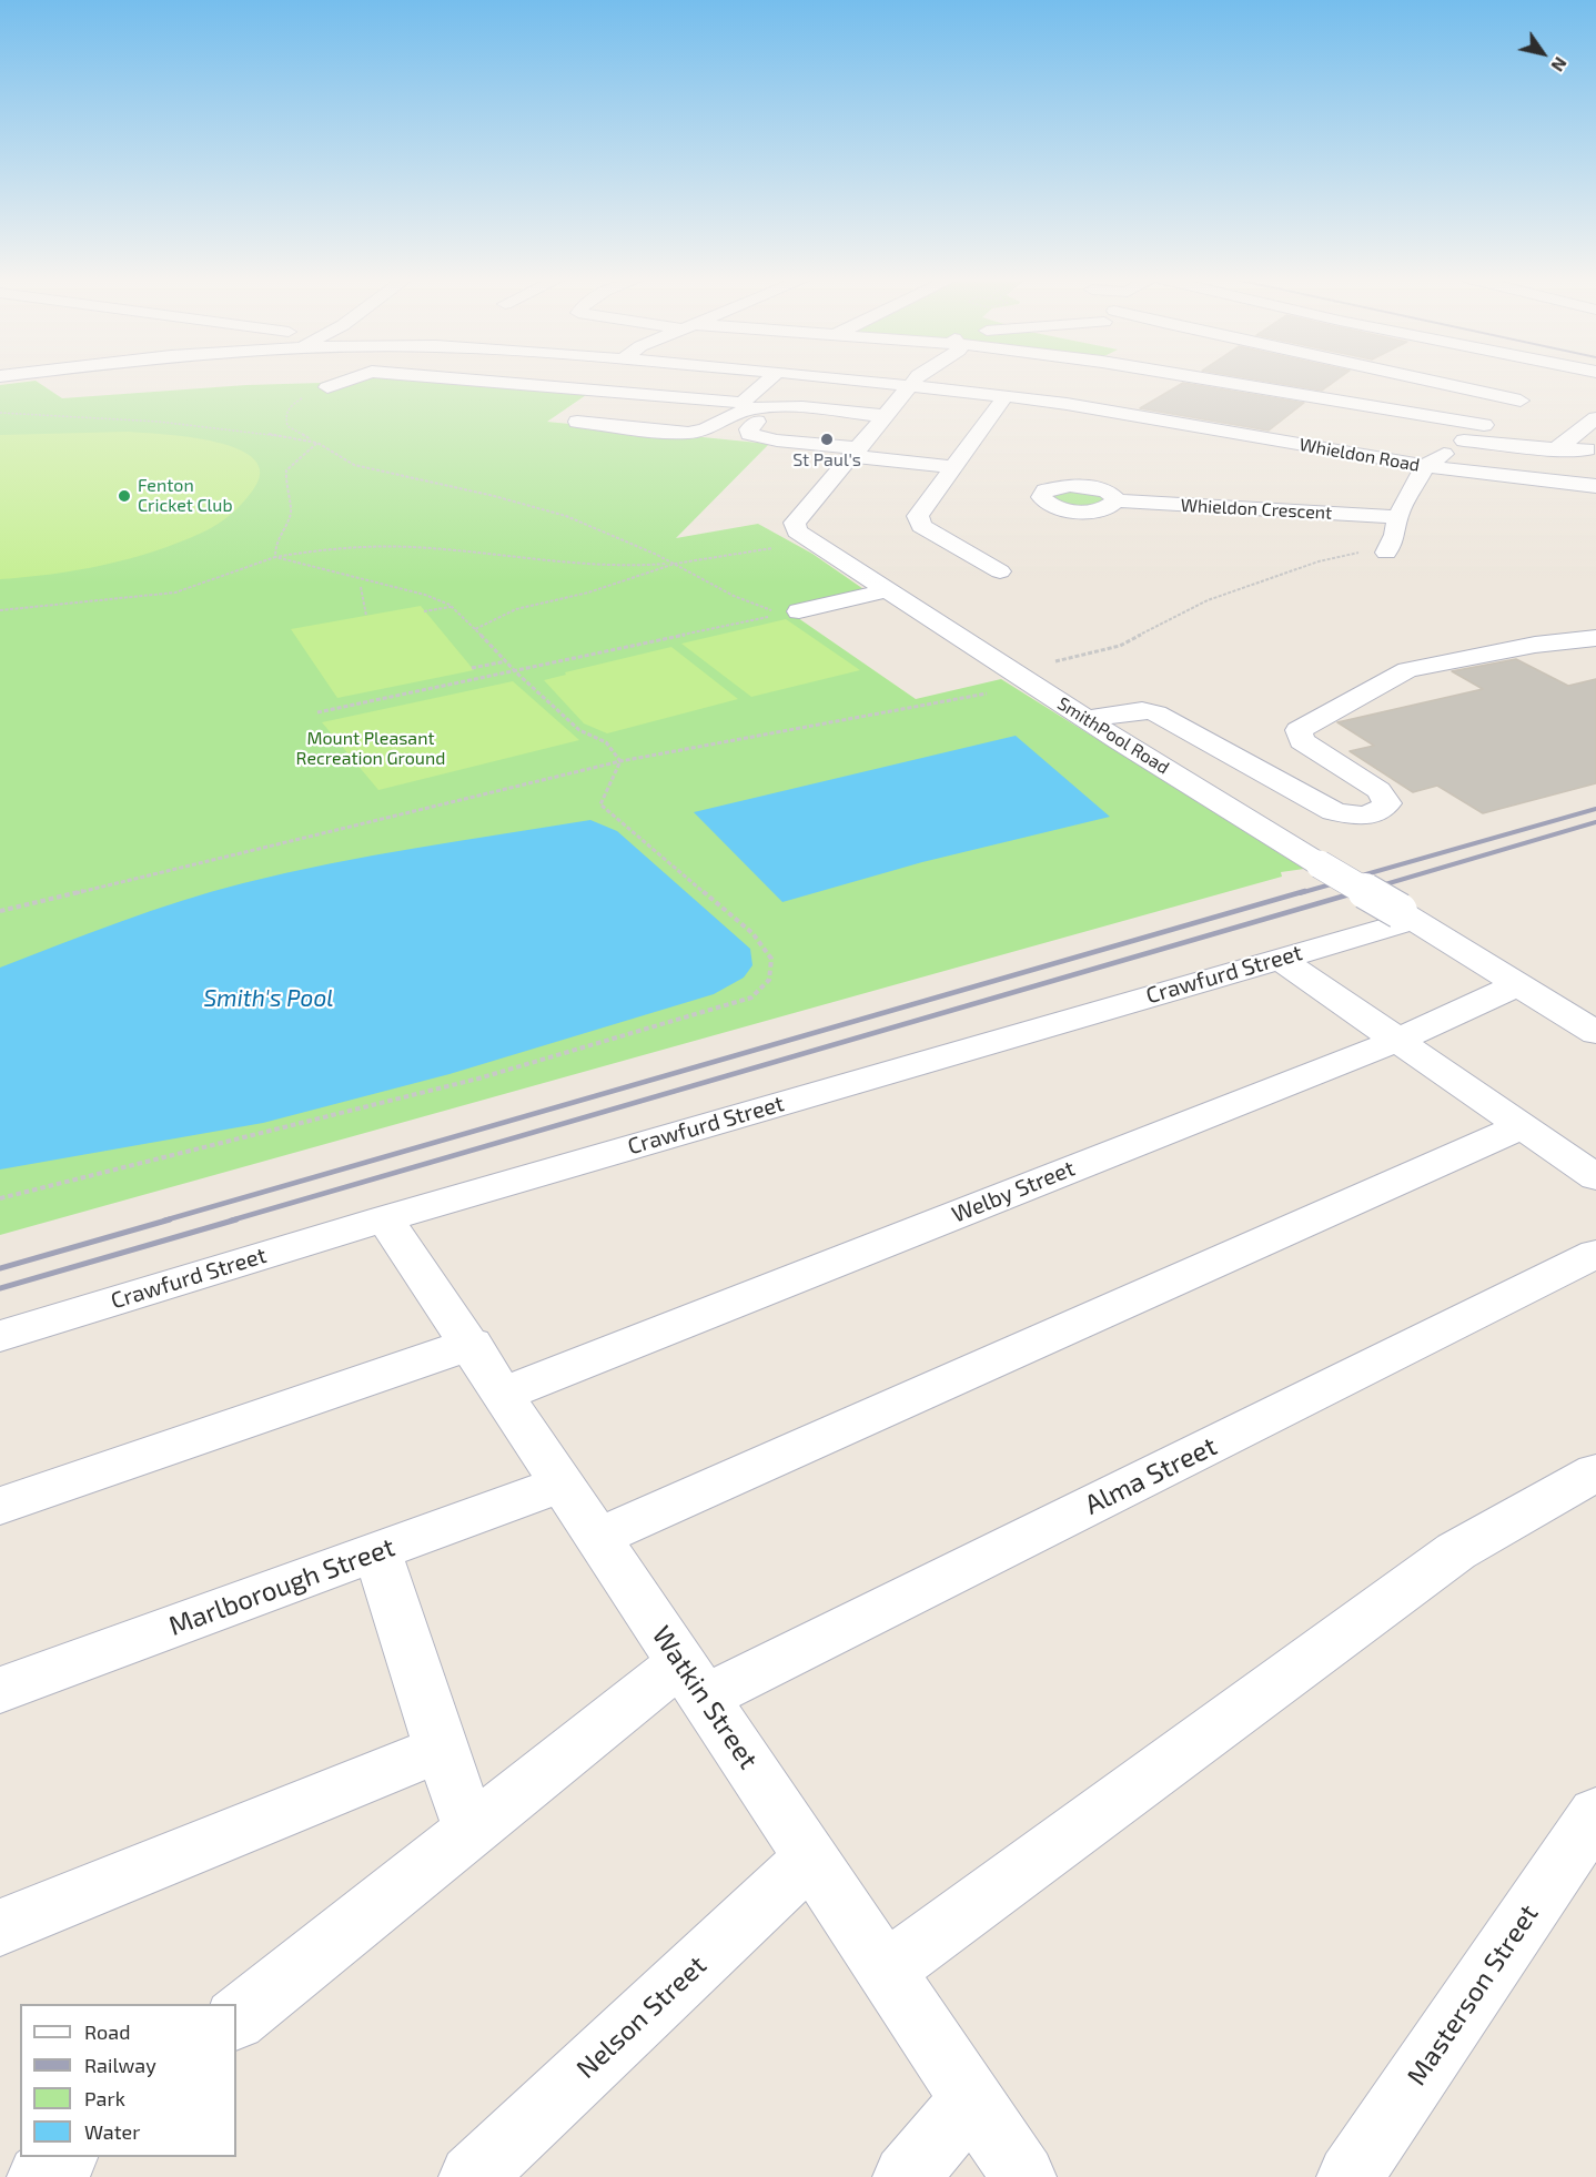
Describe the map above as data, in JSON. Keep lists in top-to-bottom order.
{
  "streets": {
    "street": [
      "Whieldon Road",
      "Whieldon Crescent",
      "SmithPool Road",
      "Crawfurd Street",
      "Welby Street",
      "Alma Street",
      "Marlborough Street",
      "Watkin Street",
      "Masterson Street",
      "Nelson Street"
    ]
  },
  "crossings": [
    ["Whieldon Road", "SmithPool Road"],
    ["SmithPool Road", "Crawfurd Street"],
    ["SmithPool Road", "Welby Street"],
    ["Crawfurd Street", "Watkin Street"],
    ["Welby Street", "Watkin Street"],
    ["Alma Street", "Watkin Street"],
    ["Marlborough Street", "Watkin Street"],
    ["Watkin Street", "Nelson Street"]
  ],
  "water": ["Smith's Pool"],
  "parks": ["Mount Pleasant Recreation Ground"],
  "places": ["St Paul's", "Fenton Cricket Club"],
  "legend": [
    "Road",
    "Railway",
    "Park",
    "Water"
  ],
  "north": "bottom right"
}
